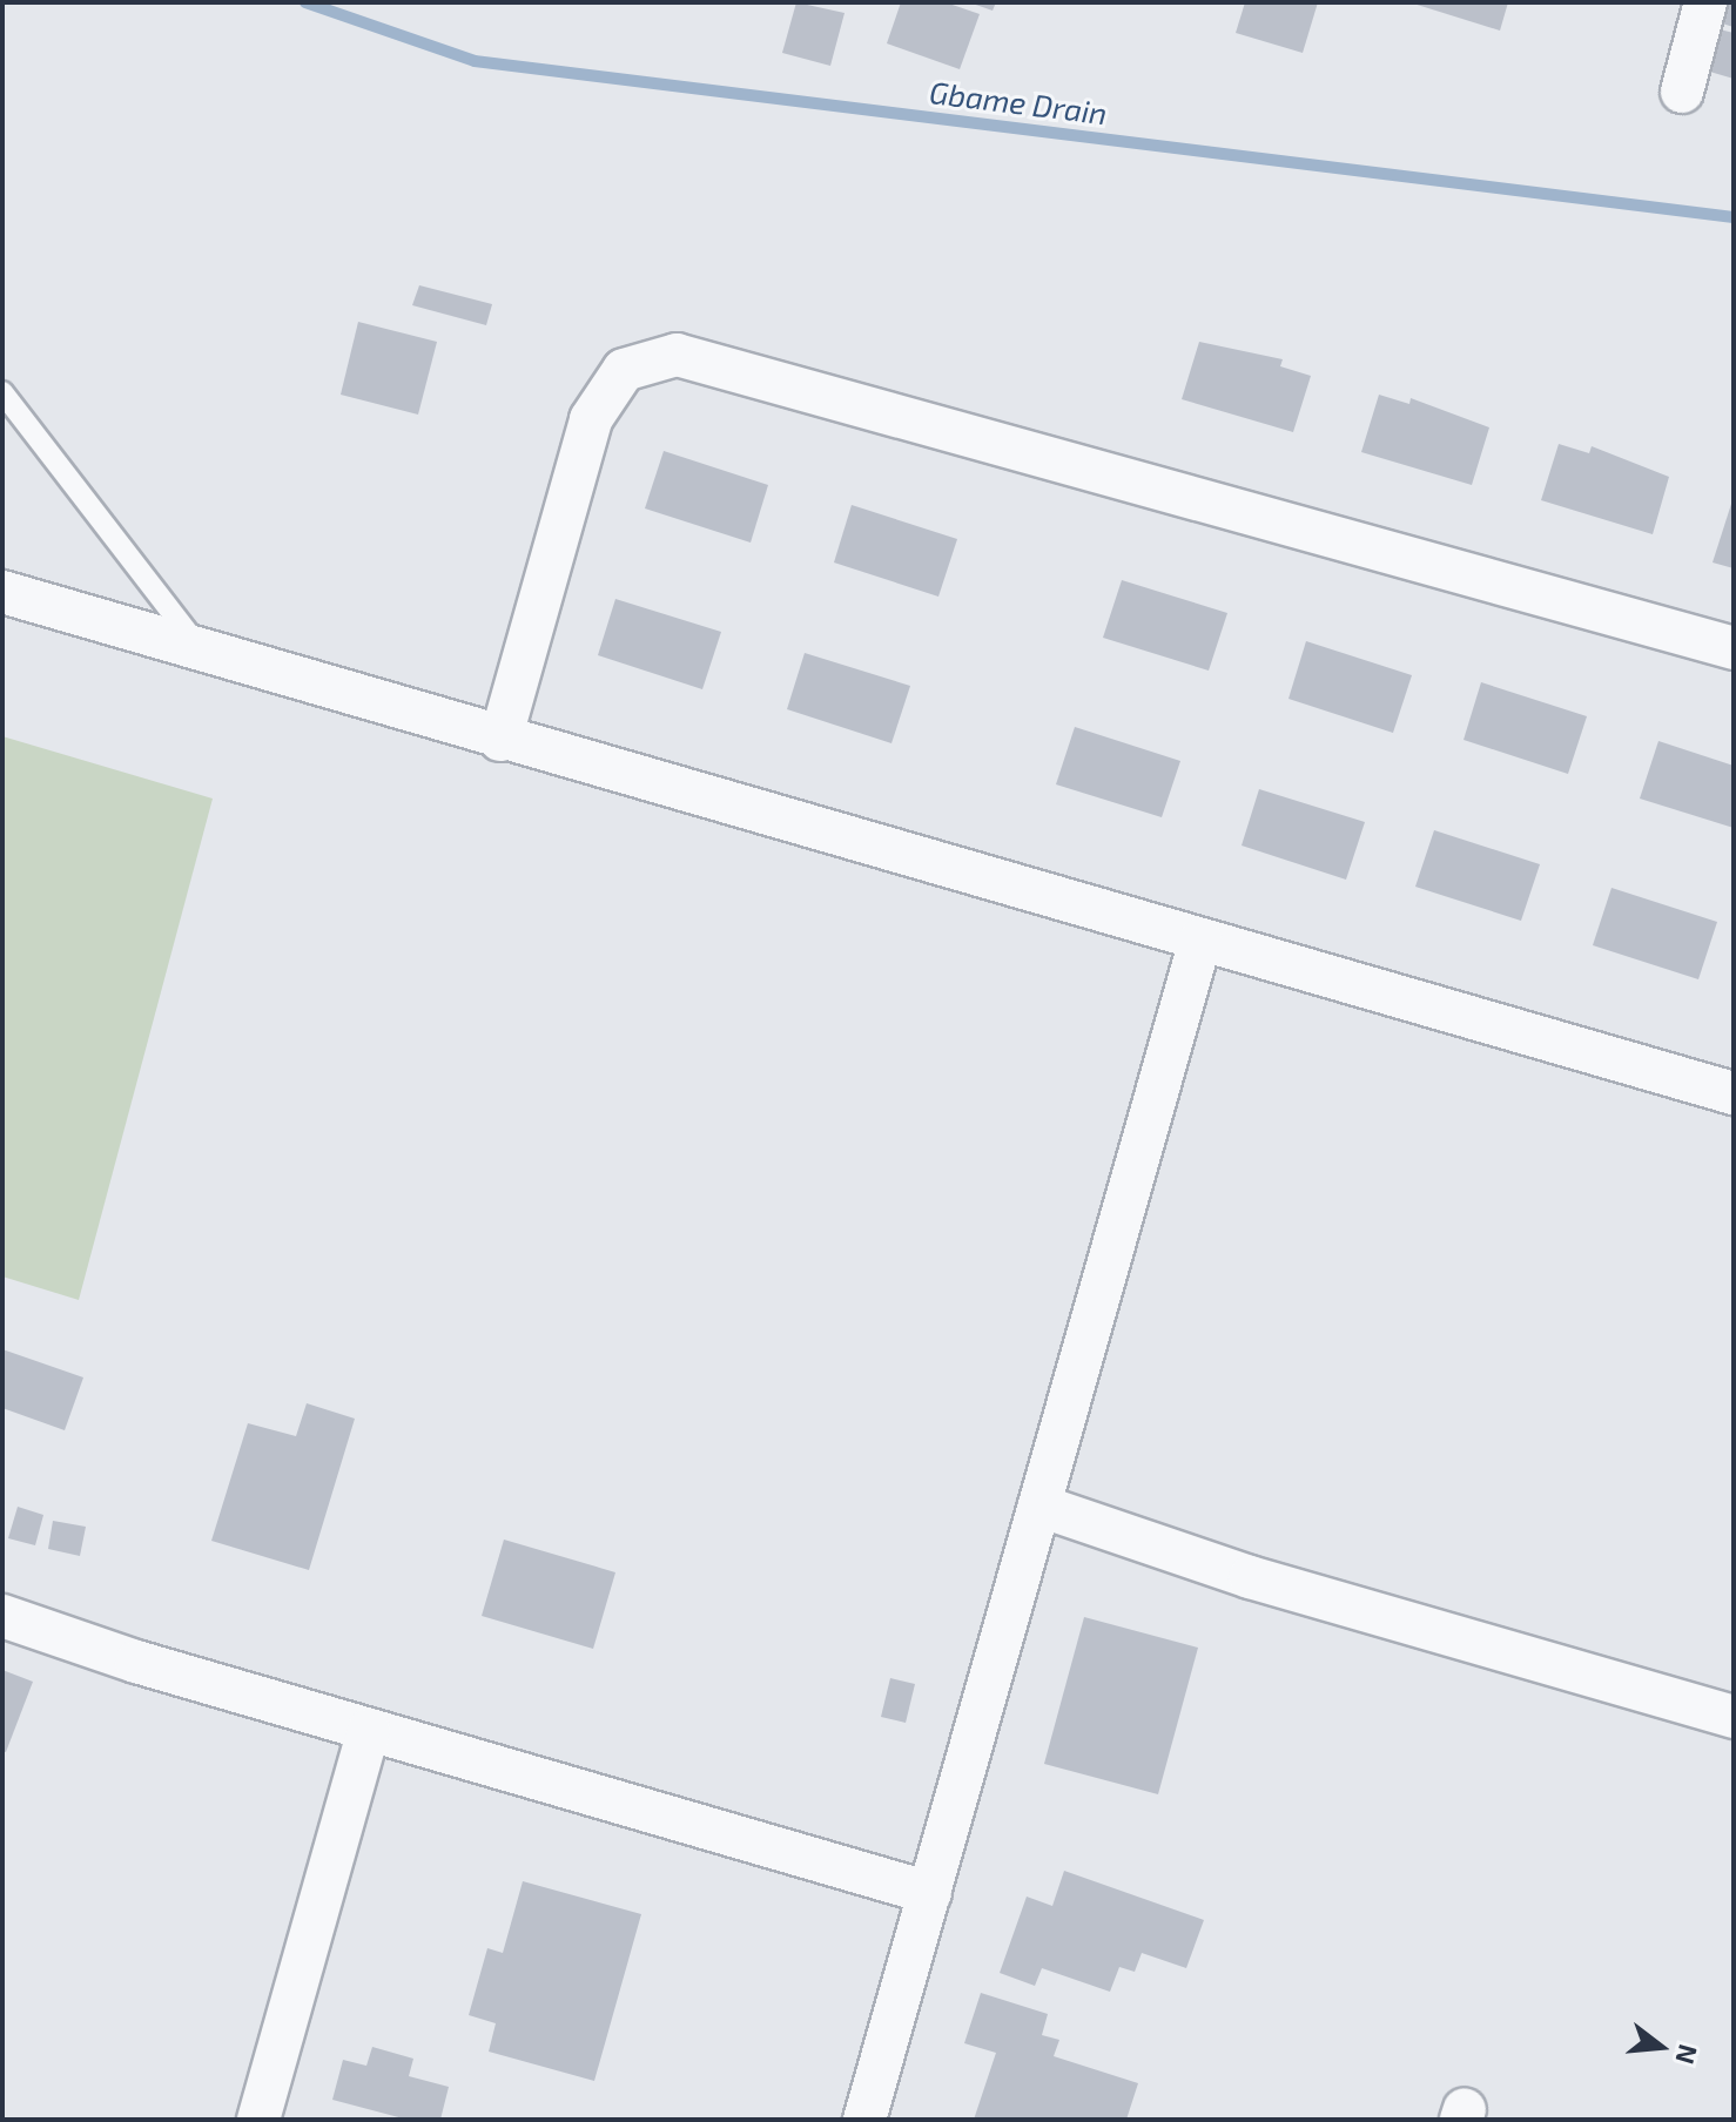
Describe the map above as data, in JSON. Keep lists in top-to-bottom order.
{
  "water": ["Gbame Drain"],
  "north": "right"
}
